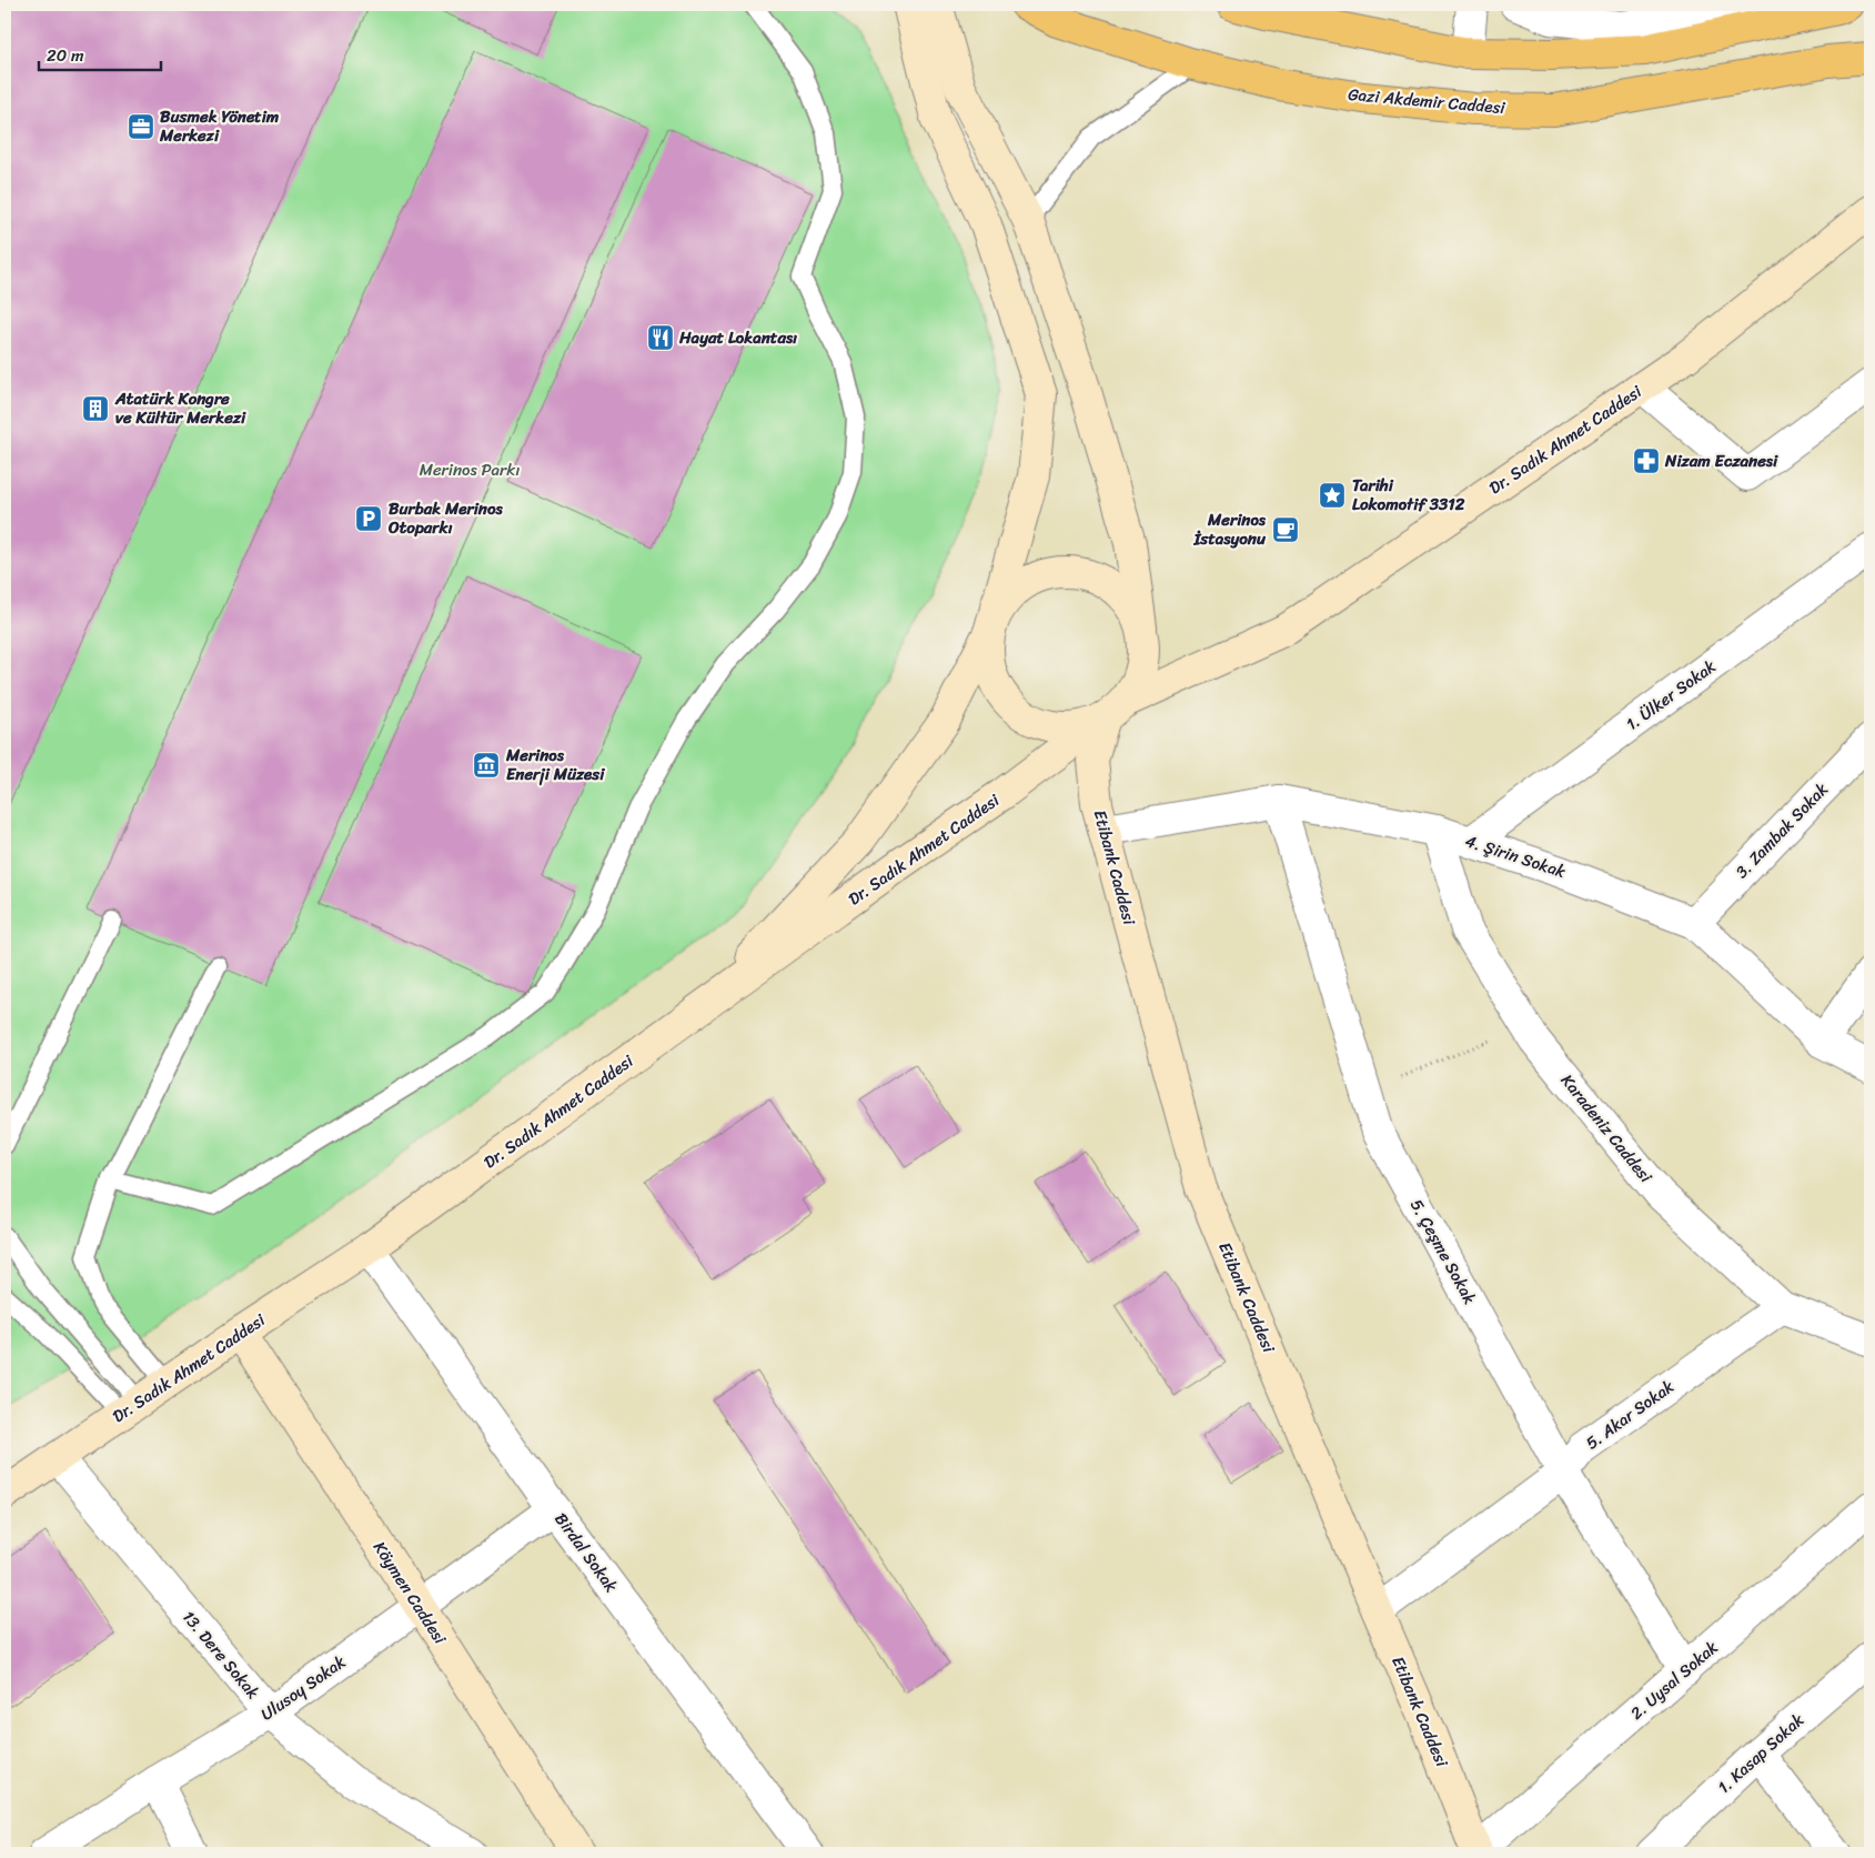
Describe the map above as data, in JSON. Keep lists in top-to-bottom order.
{
  "streets": {
    "main road": [
      "Gazi Akdemir Caddesi",
      "Dr. Sadık Ahmet Caddesi",
      "Etibank Caddesi",
      "Köymen Caddesi"
    ],
    "street": [
      "1. Ülker Sokak",
      "3. Zambak Sokak",
      "4. Şirin Sokak",
      "Karadeniz Caddesi",
      "5. Çeşme Sokak",
      "5. Akar Sokak",
      "Birdal Sokak",
      "13. Dere Sokak",
      "2. Uysal Sokak",
      "Ulusoy Sokak",
      "1. Kasap Sokak"
    ]
  },
  "crossings": [
    ["Dr. Sadık Ahmet Caddesi", "Etibank Caddesi"],
    ["Dr. Sadık Ahmet Caddesi", "Birdal Sokak"],
    ["Dr. Sadık Ahmet Caddesi", "Köymen Caddesi"],
    ["Dr. Sadık Ahmet Caddesi", "13. Dere Sokak"],
    ["1. Ülker Sokak", "4. Şirin Sokak"],
    ["3. Zambak Sokak", "4. Şirin Sokak"],
    ["4. Şirin Sokak", "Etibank Caddesi"],
    ["4. Şirin Sokak", "Karadeniz Caddesi"],
    ["4. Şirin Sokak", "5. Çeşme Sokak"],
    ["Etibank Caddesi", "5. Akar Sokak"],
    ["Etibank Caddesi", "2. Uysal Sokak"],
    ["Karadeniz Caddesi", "5. Akar Sokak"],
    ["5. Çeşme Sokak", "5. Akar Sokak"],
    ["5. Çeşme Sokak", "2. Uysal Sokak"],
    ["Birdal Sokak", "Ulusoy Sokak"],
    ["Köymen Caddesi", "Ulusoy Sokak"],
    ["13. Dere Sokak", "Ulusoy Sokak"]
  ],
  "parks": ["Merinos Parkı"],
  "places": {
    "office": ["Busmek Yönetim Merkezi"],
    "restaurant": ["Hayat Lokantası"],
    "building": ["Atatürk Kongre ve Kültür Merkezi"],
    "pharmacy": ["Nizam Eczanesi"],
    "place": ["Tarihi Lokomotif 3312"],
    "parking": ["Burbak Merinos Otoparkı"],
    "cafe": ["Merinos İstasyonu"],
    "museum": ["Merinos Enerji Müzesi"]
  },
  "scale_bar": "20 m"
}
